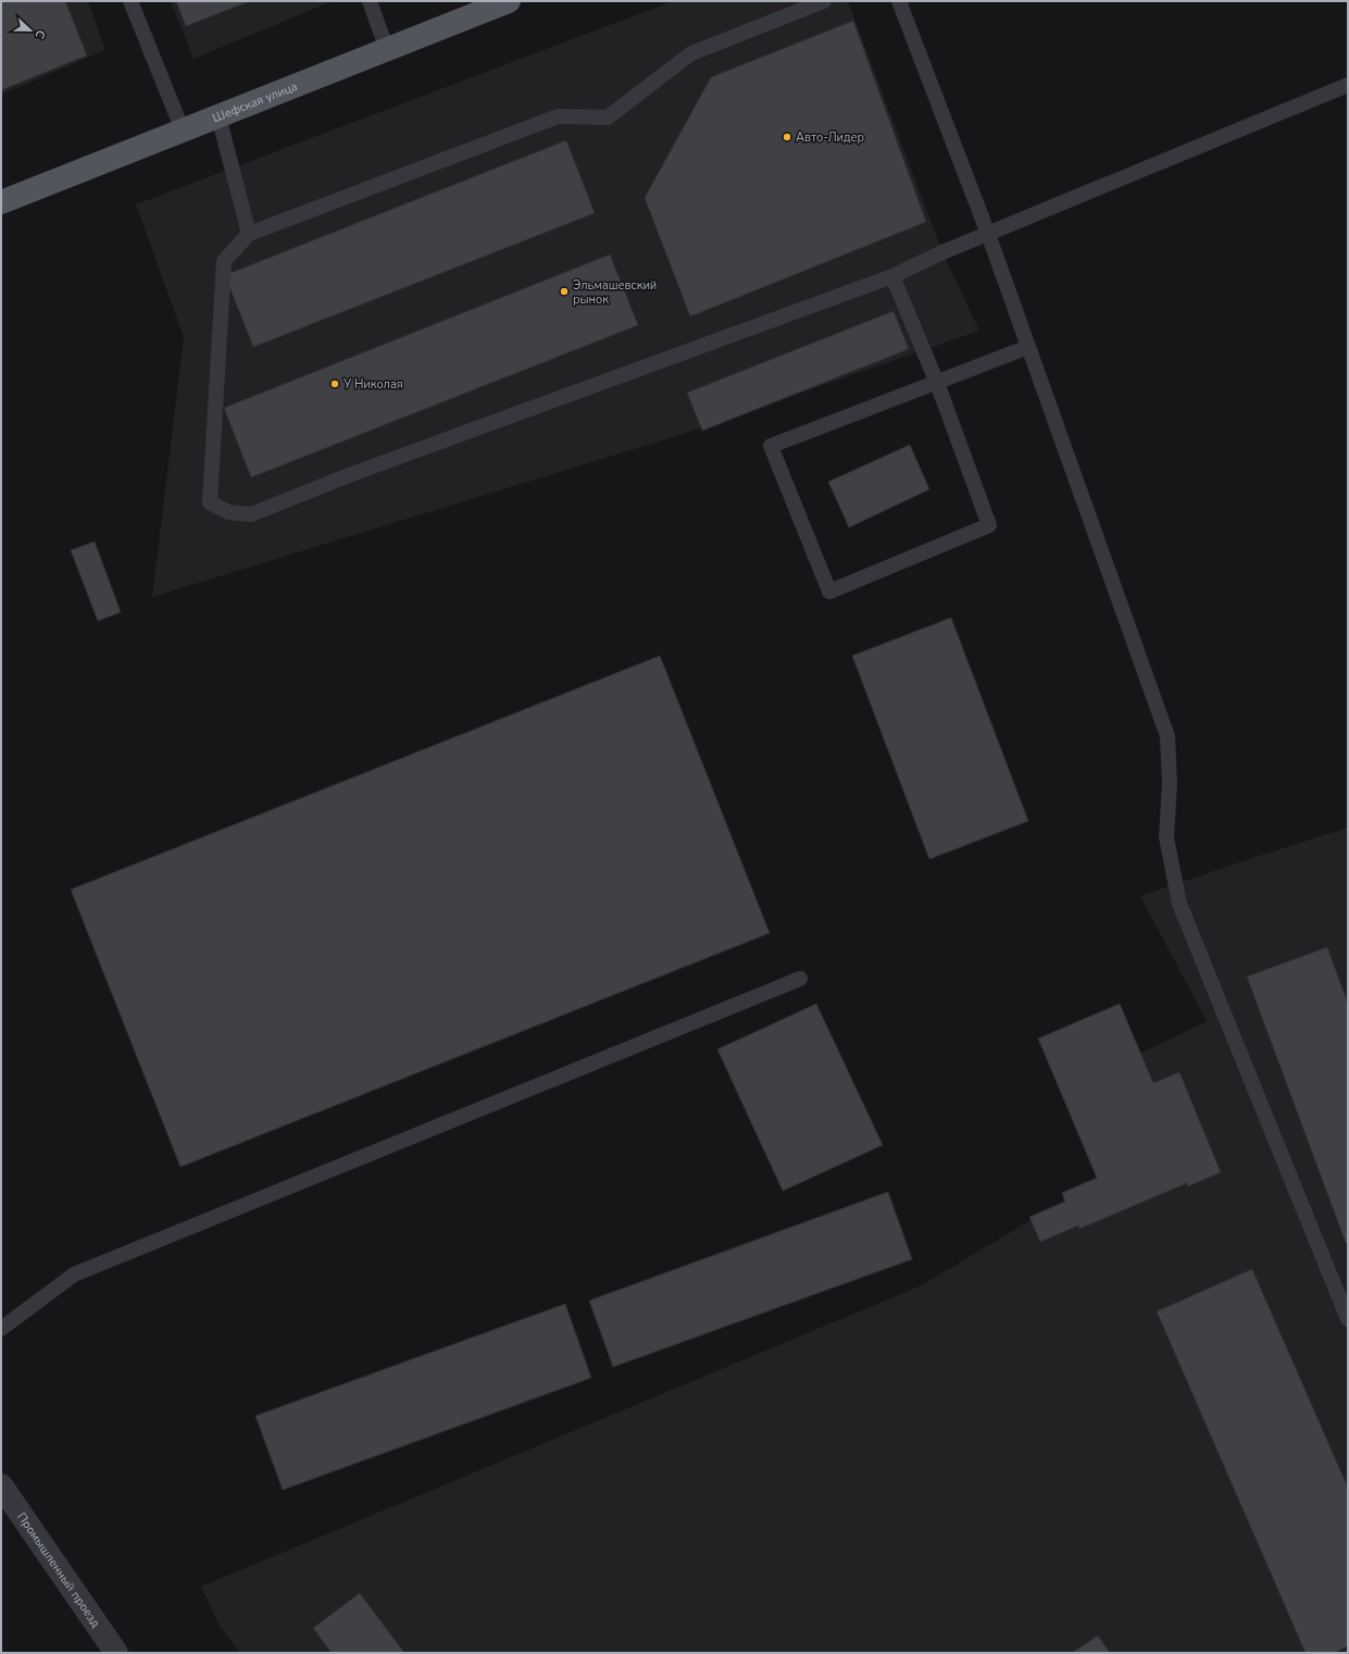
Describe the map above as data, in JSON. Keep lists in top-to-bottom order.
{
  "streets": {
    "main road": ["Шефская улица"],
    "street": ["Промышленный проезд"]
  },
  "places": ["Авто-Лидер", "Эльмашевский рынок", "У Николая"],
  "north": "right"
}
